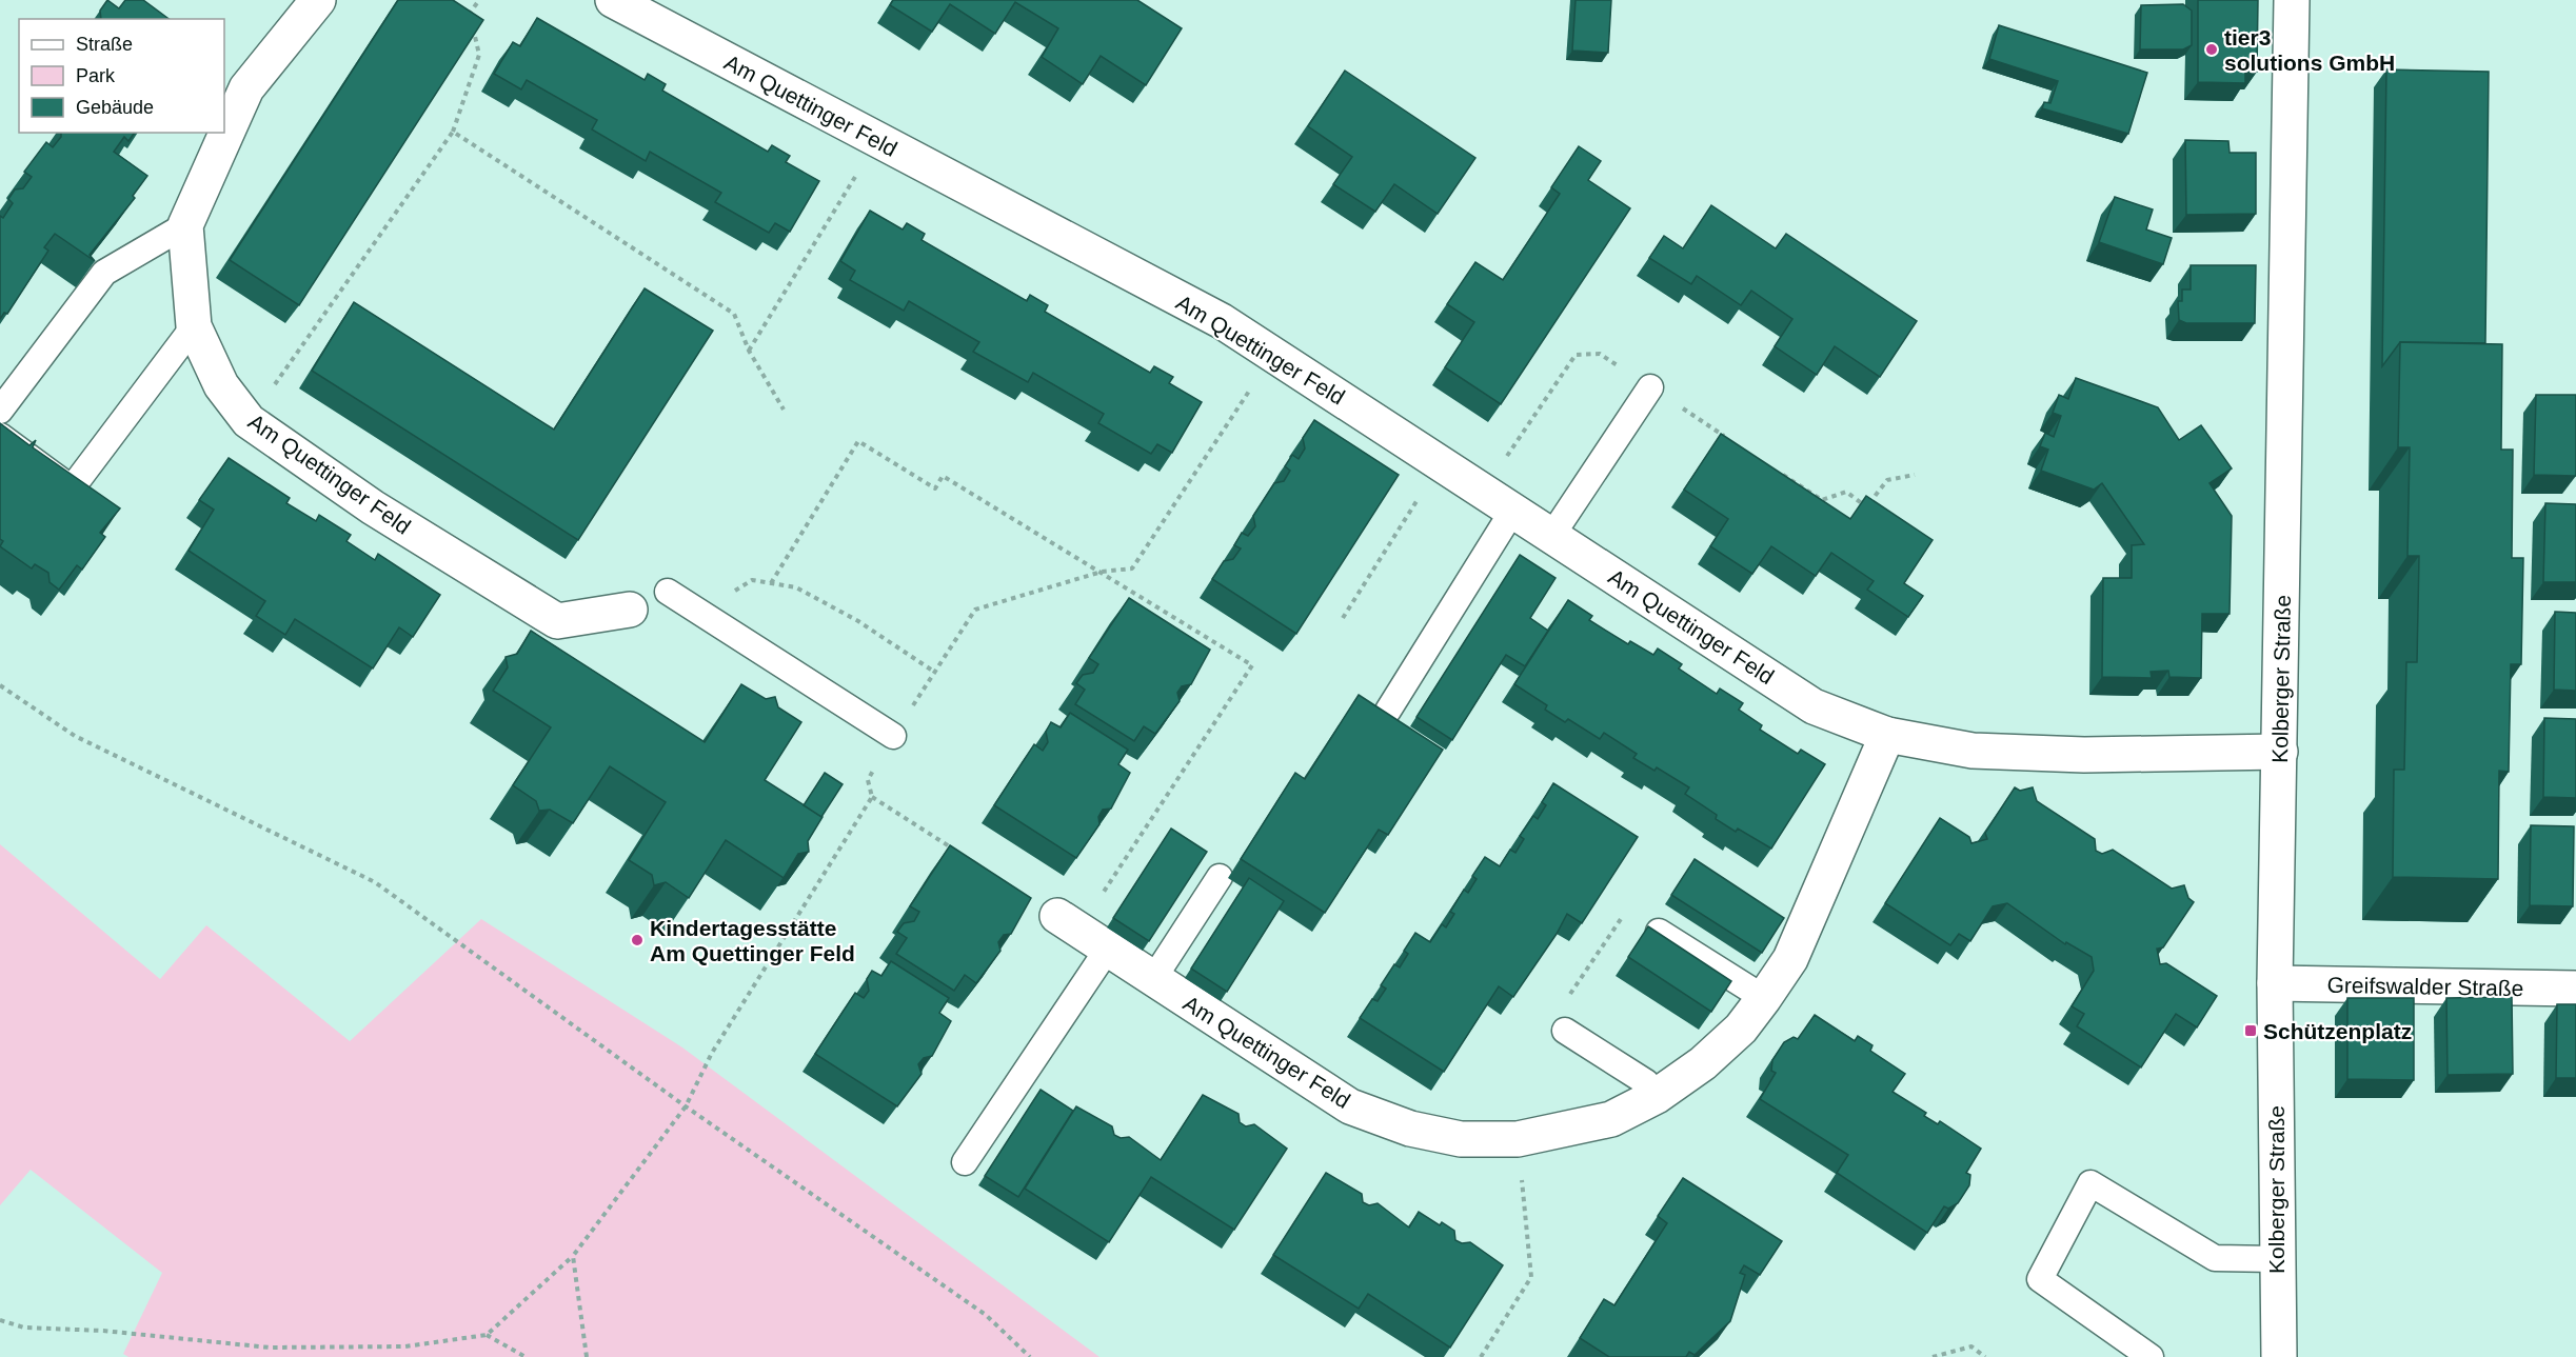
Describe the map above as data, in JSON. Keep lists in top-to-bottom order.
{
  "streets": {
    "street": ["Am Quettinger Feld", "Kolberger Straße", "Greifswalder Straße"]
  },
  "crossings": [
    ["Am Quettinger Feld", "Kolberger Straße"],
    ["Kolberger Straße", "Greifswalder Straße"]
  ],
  "places": {
    "other": ["tier3 solutions GmbH", "Kindertagesstätte Am Quettinger Feld"],
    "transit": ["Schützenplatz"]
  },
  "legend": ["Straße", "Park", "Gebäude"]
}
